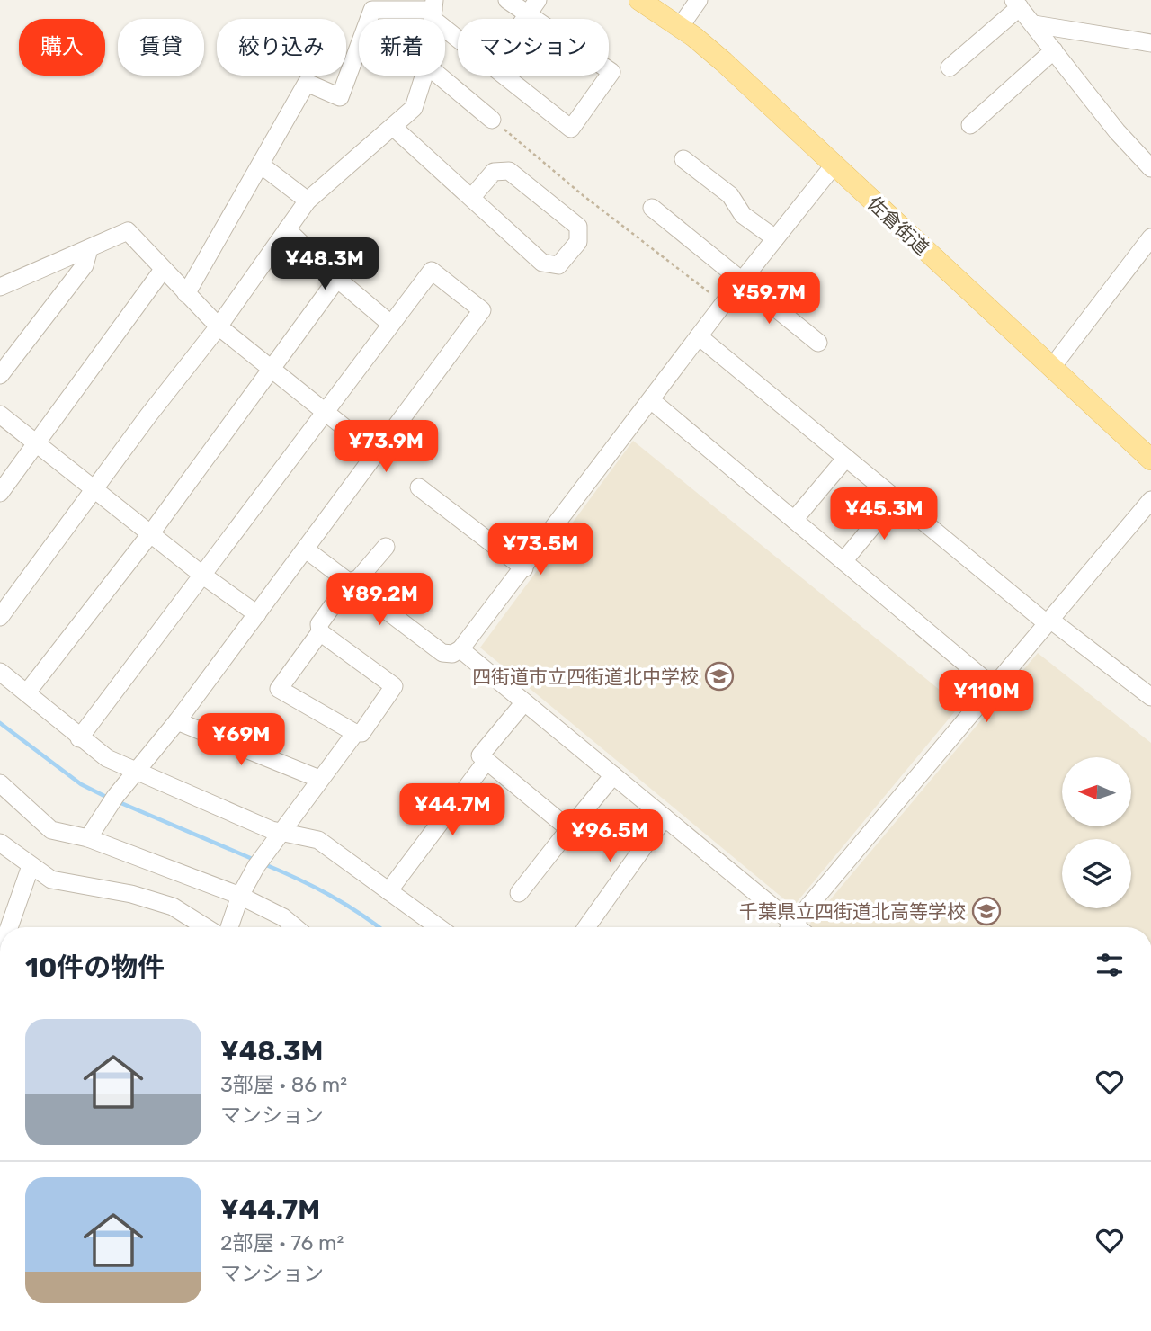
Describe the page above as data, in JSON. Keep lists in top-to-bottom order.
{
  "streets": {
    "main road": ["佐倉街道"]
  },
  "places": {
    "school or university": ["四街道市立四街道北中学校", "千葉県立四街道北高等学校"]
  },
  "north": "left",
  "page": {
    "chip": [
      "購入",
      "賃貸",
      "絞り込み",
      "新着",
      "マンション"
    ],
    "price": [
      "¥48.3M",
      "¥59.7M",
      "¥73.9M",
      "¥45.3M",
      "¥73.5M",
      "¥89.2M",
      "¥110M",
      "¥69M",
      "¥44.7M",
      "¥96.5M"
    ],
    "heading": "10件の物件",
    "list": [
      {
        "name": "¥48.3M",
        "note": "3部屋 · 86 m² · マンション"
      },
      {
        "name": "¥44.7M",
        "note": "2部屋 · 76 m² · マンション"
      }
    ]
  }
}
